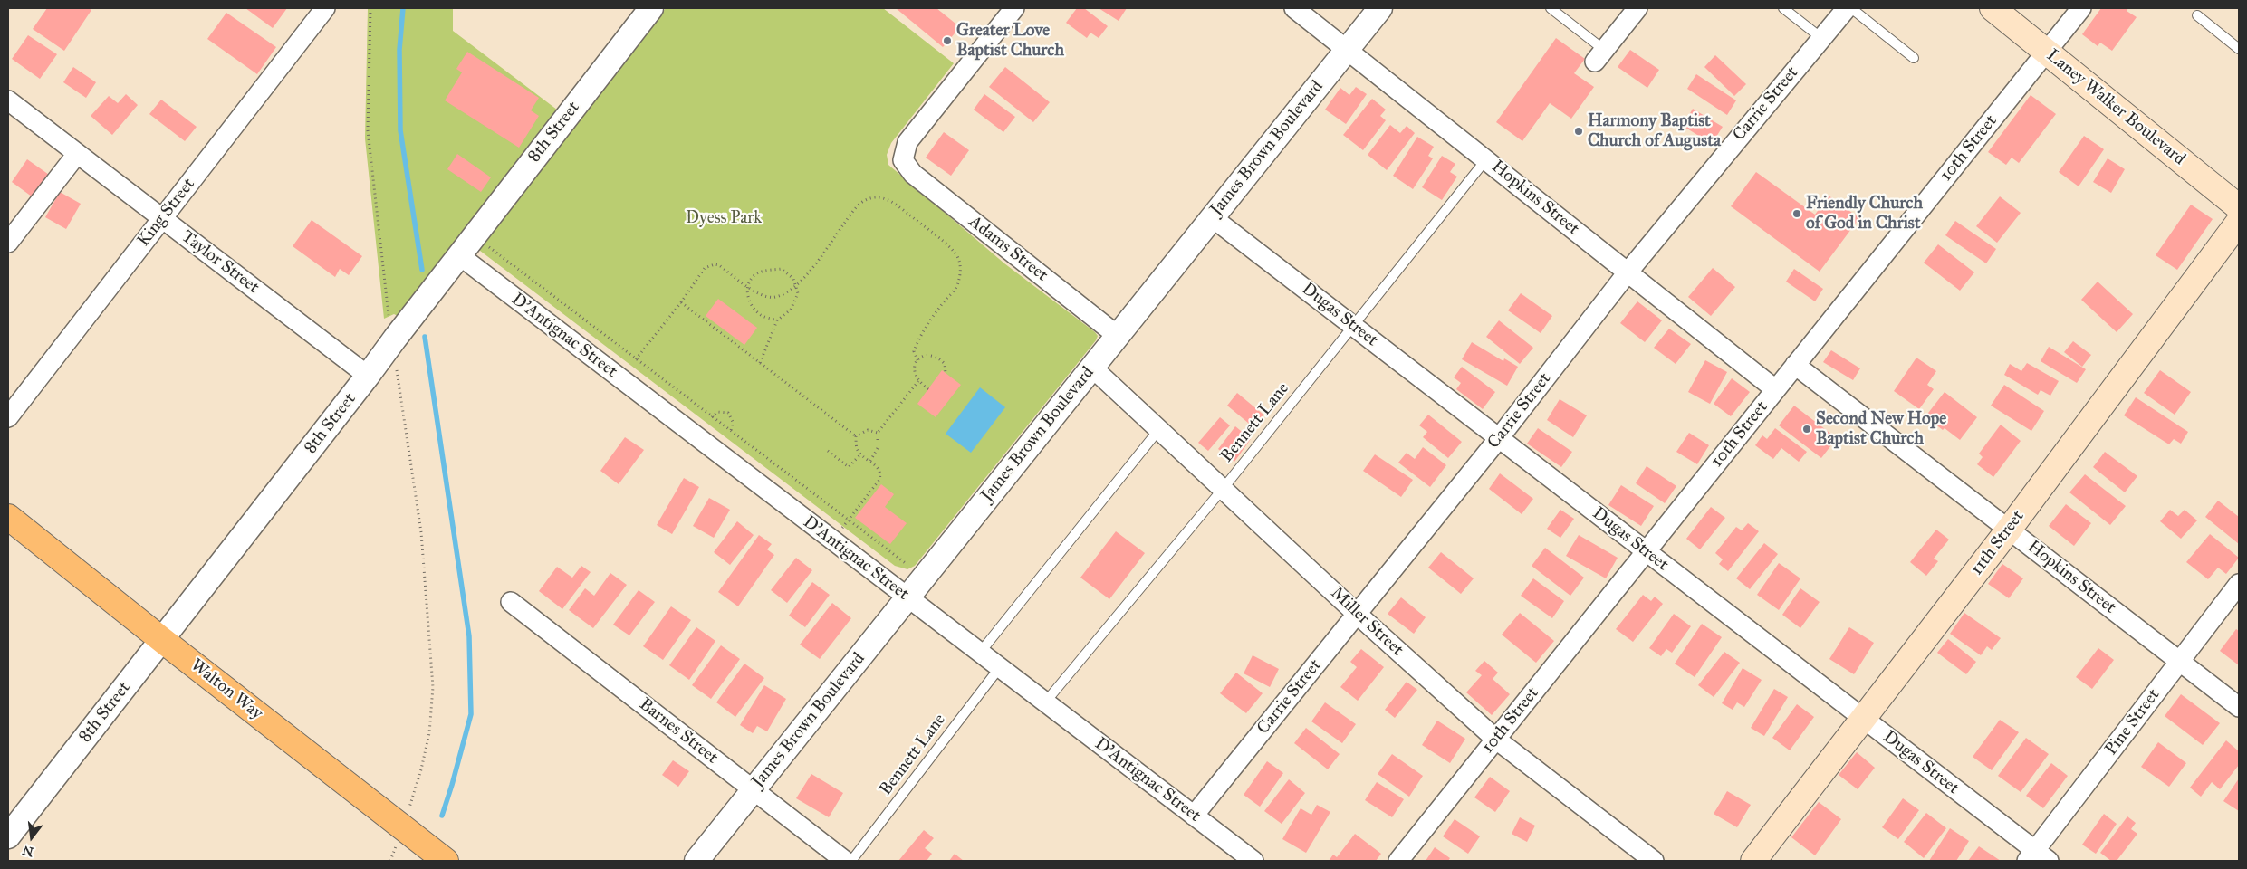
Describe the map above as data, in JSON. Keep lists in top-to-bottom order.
{
  "streets": {
    "main road": ["Laney Walker Boulevard", "11th Street", "Walton Way"],
    "street": [
      "Carrie Street",
      "8th Street",
      "James Brown Boulevard",
      "10th Street",
      "Hopkins Street",
      "King Street",
      "Adams Street",
      "Taylor Street",
      "Dugas Street",
      "D'Antignac Street",
      "Miller Street",
      "Pine Street",
      "Barnes Street"
    ],
    "lane": ["Bennett Lane"]
  },
  "crossings": [
    ["Carrie Street", "Hopkins Street"],
    ["Carrie Street", "Dugas Street"],
    ["Carrie Street", "D'Antignac Street"],
    ["Carrie Street", "Miller Street"],
    ["Laney Walker Boulevard", "10th Street"],
    ["8th Street", "Taylor Street"],
    ["8th Street", "D'Antignac Street"],
    ["8th Street", "Walton Way"],
    ["James Brown Boulevard", "Hopkins Street"],
    ["James Brown Boulevard", "Adams Street"],
    ["James Brown Boulevard", "Dugas Street"],
    ["James Brown Boulevard", "D'Antignac Street"],
    ["James Brown Boulevard", "Miller Street"],
    ["James Brown Boulevard", "Barnes Street"],
    ["10th Street", "Hopkins Street"],
    ["10th Street", "Dugas Street"],
    ["10th Street", "Miller Street"],
    ["Hopkins Street", "Bennett Lane"],
    ["Hopkins Street", "11th Street"],
    ["Hopkins Street", "Pine Street"],
    ["King Street", "Taylor Street"],
    ["Dugas Street", "Bennett Lane"],
    ["Dugas Street", "11th Street"],
    ["Dugas Street", "Pine Street"],
    ["D'Antignac Street", "Bennett Lane"],
    ["Bennett Lane", "Miller Street"]
  ],
  "parks": ["Dyess Park"],
  "places": [
    "Greater Love Baptist Church",
    "Harmony Baptist Church of Augusta",
    "Friendly Church of God in Christ",
    "Second New Hope Baptist Church"
  ],
  "north": "bottom"
}
